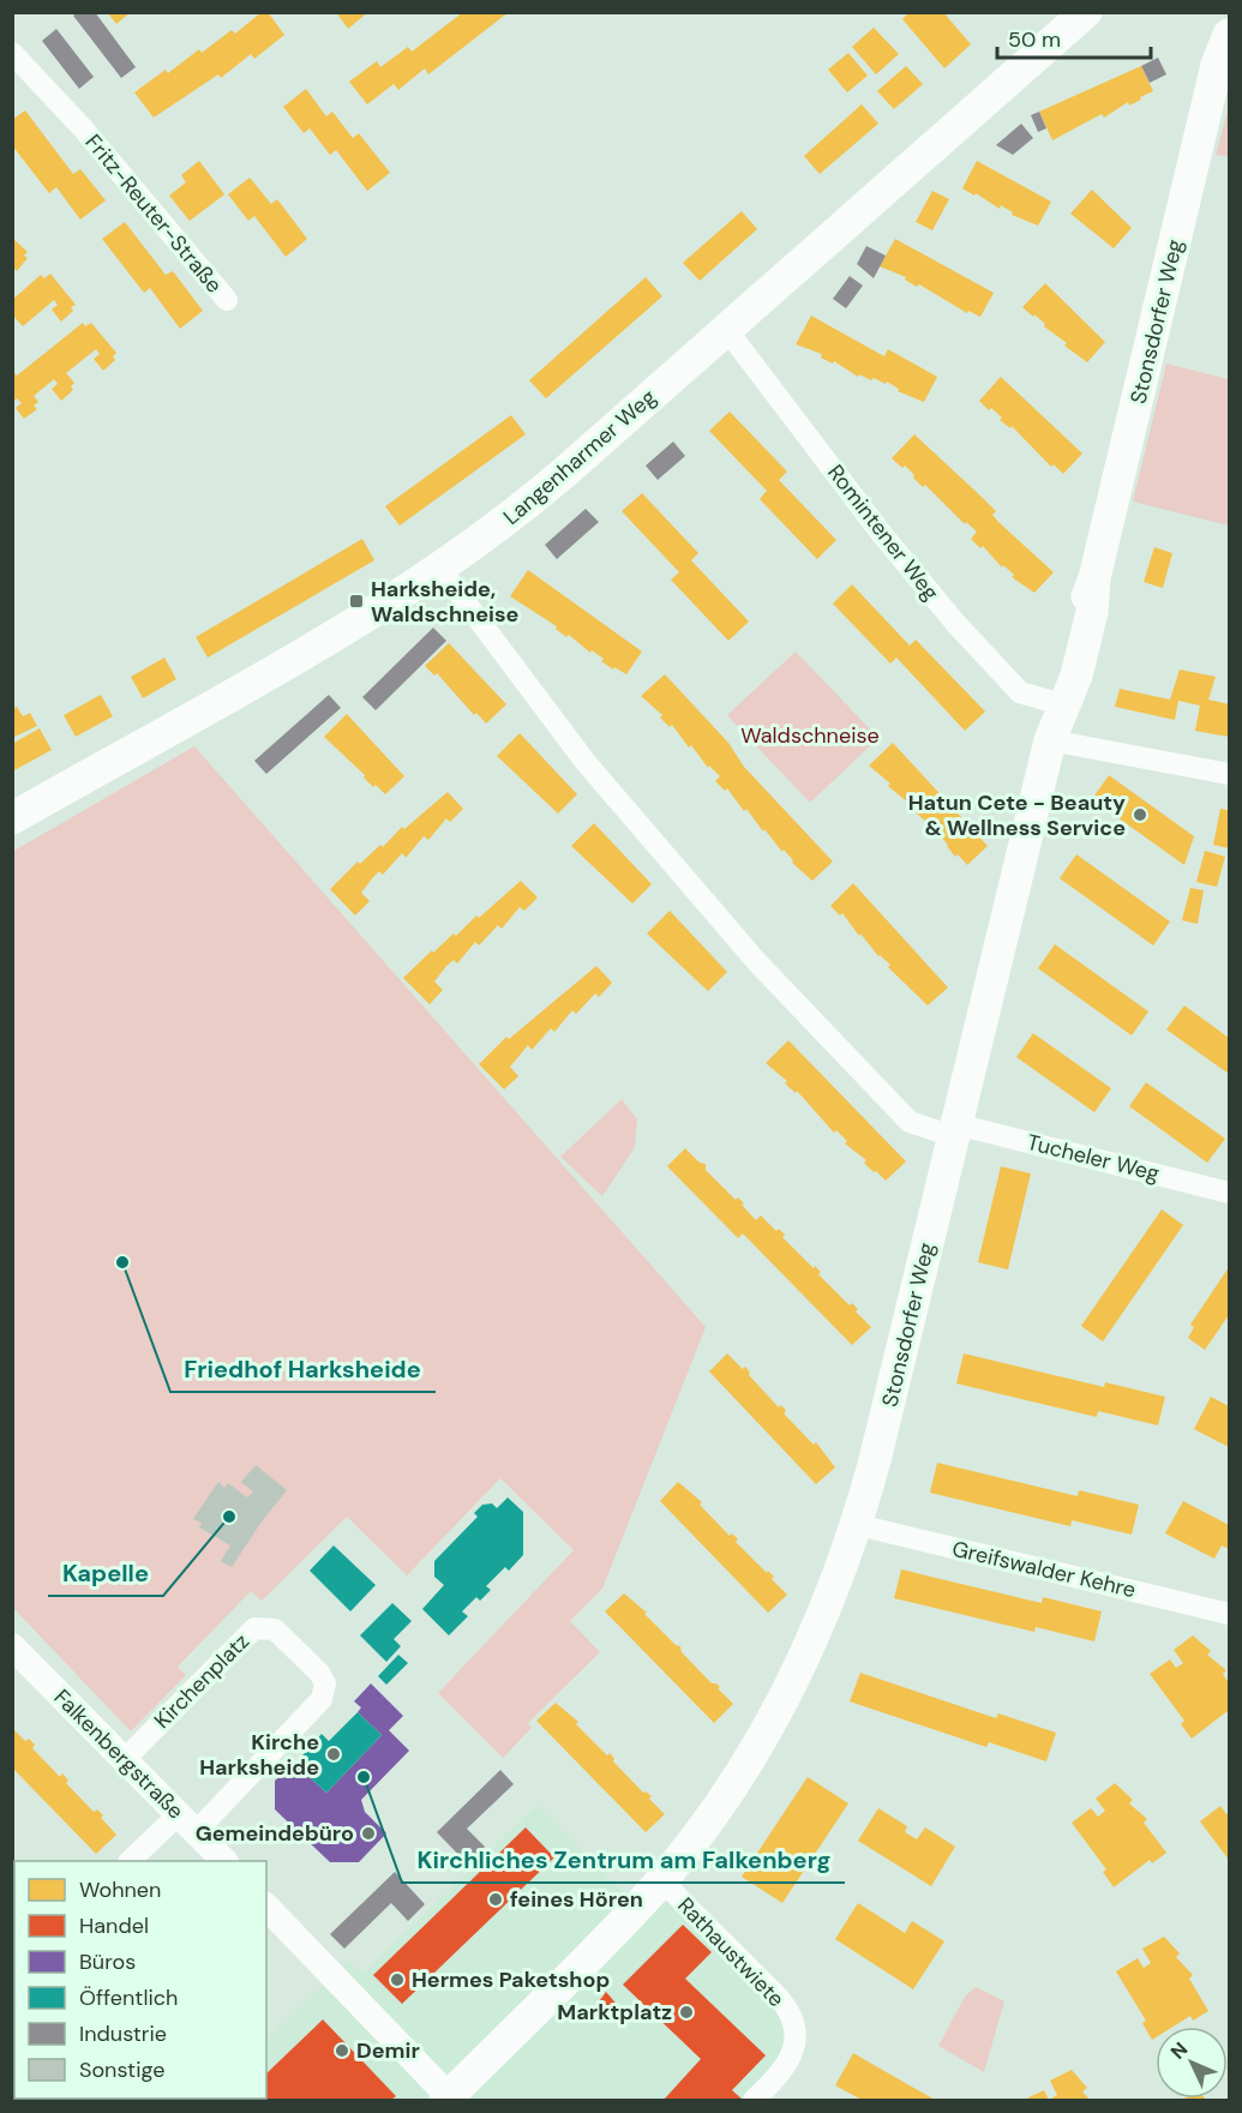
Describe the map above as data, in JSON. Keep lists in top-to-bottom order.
{
  "streets": {
    "main road": ["Stonsdorfer Weg", "Langenharmer Weg"],
    "street": [
      "Fritz-Reuter-Straße",
      "Romintener Weg",
      "Tucheler Weg",
      "Greifswalder Kehre",
      "Kirchenplatz",
      "Falkenbergstraße",
      "Rathaustwiete"
    ]
  },
  "crossings": [
    ["Stonsdorfer Weg", "Romintener Weg"],
    ["Stonsdorfer Weg", "Tucheler Weg"],
    ["Stonsdorfer Weg", "Greifswalder Kehre"],
    ["Stonsdorfer Weg", "Rathaustwiete"],
    ["Langenharmer Weg", "Romintener Weg"],
    ["Kirchenplatz", "Falkenbergstraße"]
  ],
  "parks": ["Waldschneise"],
  "places": {
    "transit": ["Harksheide, Waldschneise"],
    "other": [
      "Hatun Cete - Beauty & Wellness Service",
      "Friedhof Harksheide",
      "Kapelle",
      "Kirche Harksheide",
      "Kirchliches Zentrum am Falkenberg",
      "Gemeindebüro",
      "feines Hören",
      "Hermes Paketshop",
      "Marktplatz",
      "Demir"
    ]
  },
  "legend": [
    "Wohnen",
    "Handel",
    "Büros",
    "Öffentlich",
    "Industrie",
    "Sonstige"
  ],
  "scale_bar": "50 m",
  "north": "top left"
}
